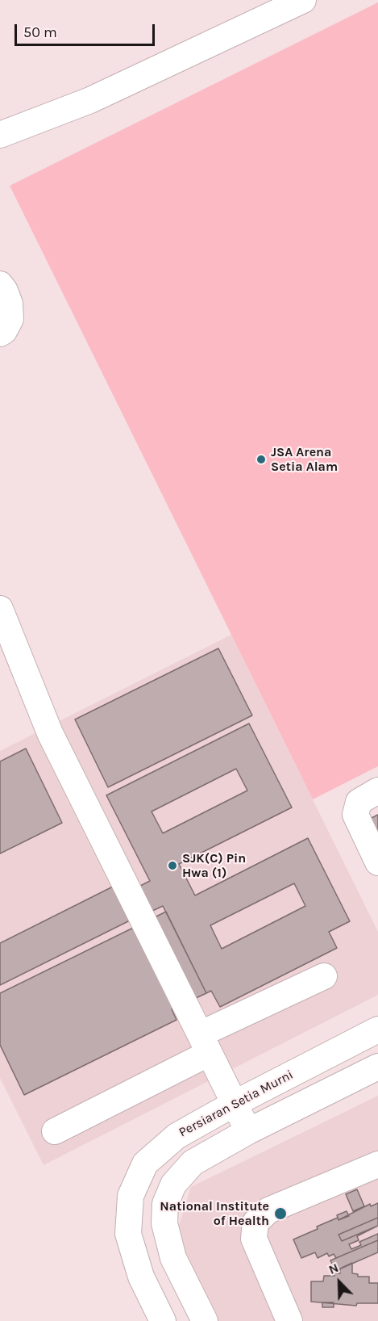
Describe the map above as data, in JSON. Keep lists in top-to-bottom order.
{
  "streets": {
    "street": ["Persiaran Setia Murni"]
  },
  "places": ["JSA Arena Setia Alam", "SJK(C) Pin Hwa (1)", "National Institute of Health"],
  "scale_bar": "50 m",
  "north": "top left"
}
